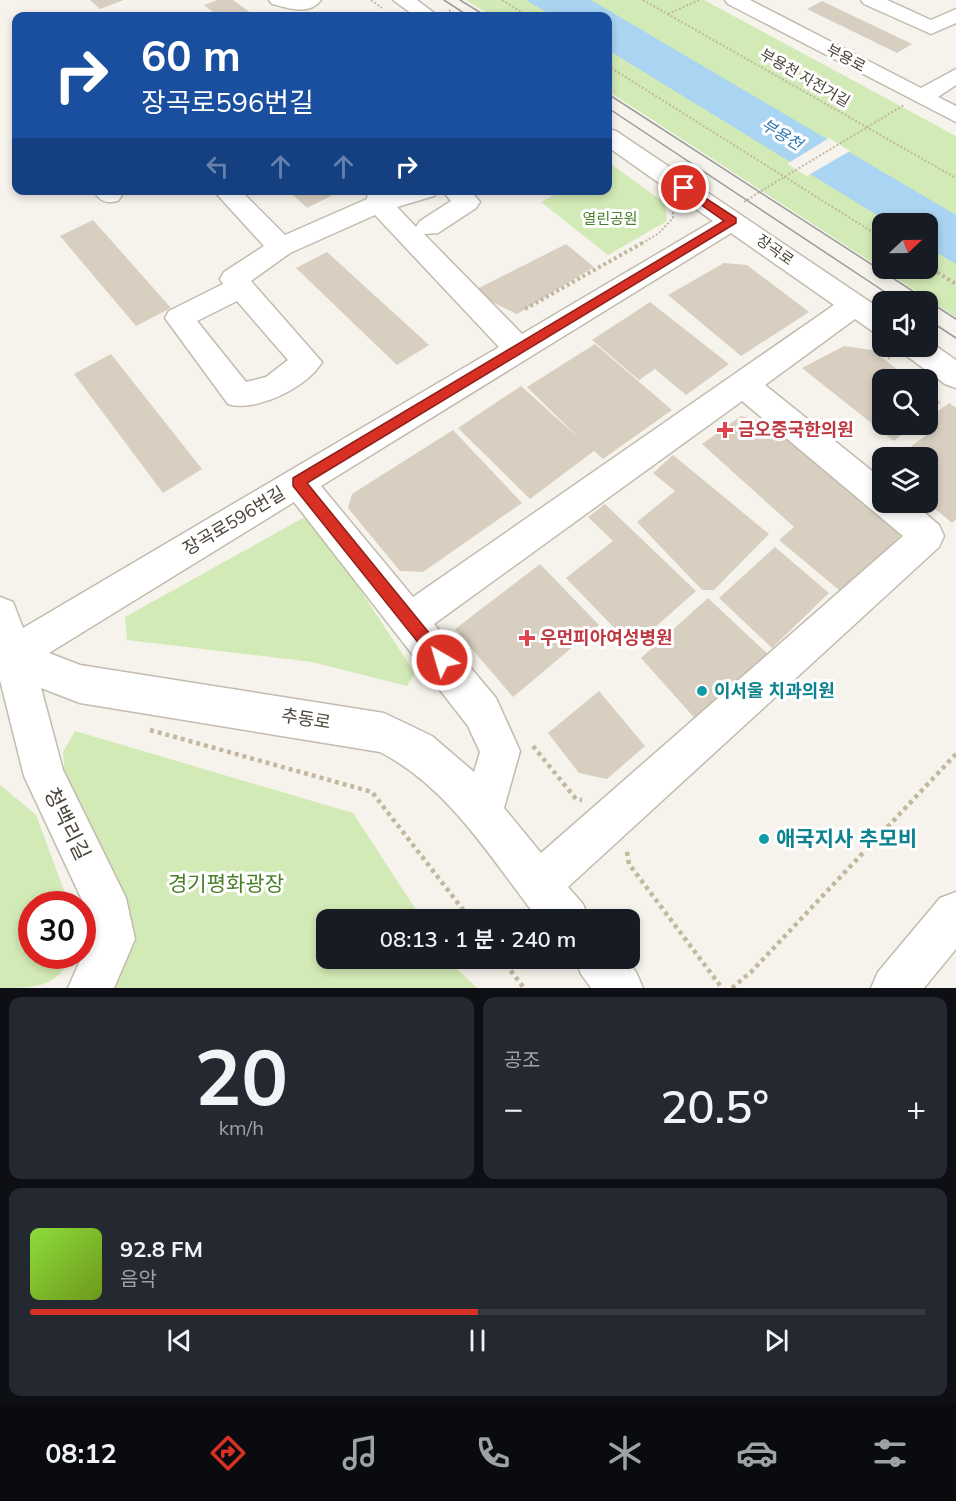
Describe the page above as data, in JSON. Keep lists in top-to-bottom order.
{
  "streets": {
    "street": [
      "부용로",
      "장곡로",
      "장곡로596번길",
      "추동로",
      "청백리길"
    ],
    "path": ["부용천 자전거길"]
  },
  "crossings": [
    ["장곡로", "장곡로596번길"],
    ["장곡로596번길", "추동로"],
    ["장곡로596번길", "청백리길"],
    ["추동로", "청백리길"]
  ],
  "water": ["부용천"],
  "parks": ["열린공원", "경기평화광장"],
  "places": {
    "health": ["금오중국한의원", "우먼피아여성병원"],
    "other": ["이서울 치과의원", "애국지사 추모비"]
  },
  "north": "right",
  "page": {
    "turn": ["60 m", "장곡로596번길"],
    "limit": "30",
    "trip": "08:13 · 1 분 · 240 m",
    "tile": [
      ["20", "km/h"],
      "공조"
    ],
    "heat": ["−", "20.5°", "+"],
    "song": ["92.8 FM", "음악"],
    "tabs": "08:12"
  }
}
